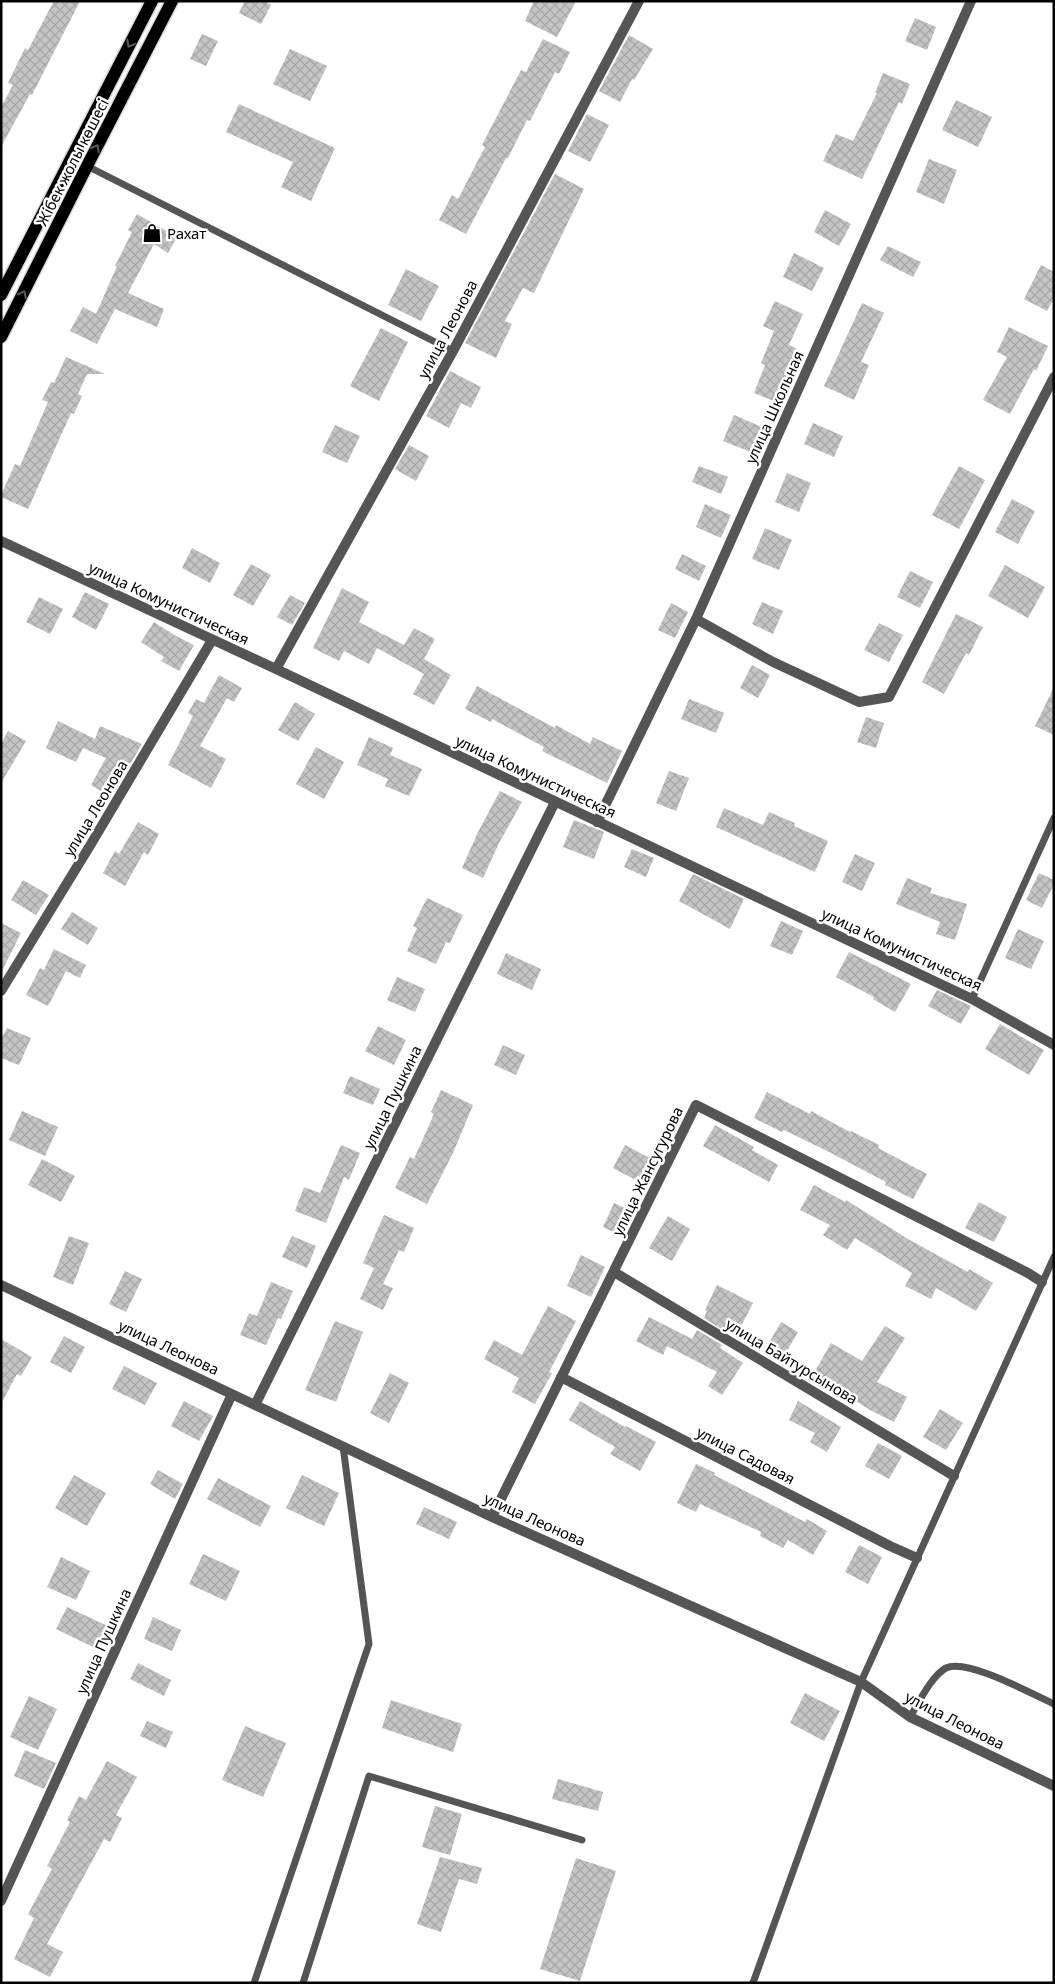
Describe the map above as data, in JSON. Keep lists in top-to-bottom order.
{
  "streets": {
    "main road": ["Жібек жолы көшесі"],
    "street": [
      "улица Леонова",
      "улица Школьная",
      "улица Комунистическая",
      "улица Пушкина",
      "улица Жансугурова",
      "улица Байтурсынова",
      "улица Садовая"
    ]
  },
  "crossings": [
    ["улица Леонова", "улица Комунистическая"],
    ["улица Леонова", "улица Пушкина"],
    ["улица Леонова", "улица Жансугурова"],
    ["улица Школьная", "улица Комунистическая"],
    ["улица Комунистическая", "улица Пушкина"],
    ["улица Жансугурова", "улица Байтурсынова"],
    ["улица Жансугурова", "улица Садовая"]
  ],
  "places": {
    "shop": ["Рахат"]
  }
}
